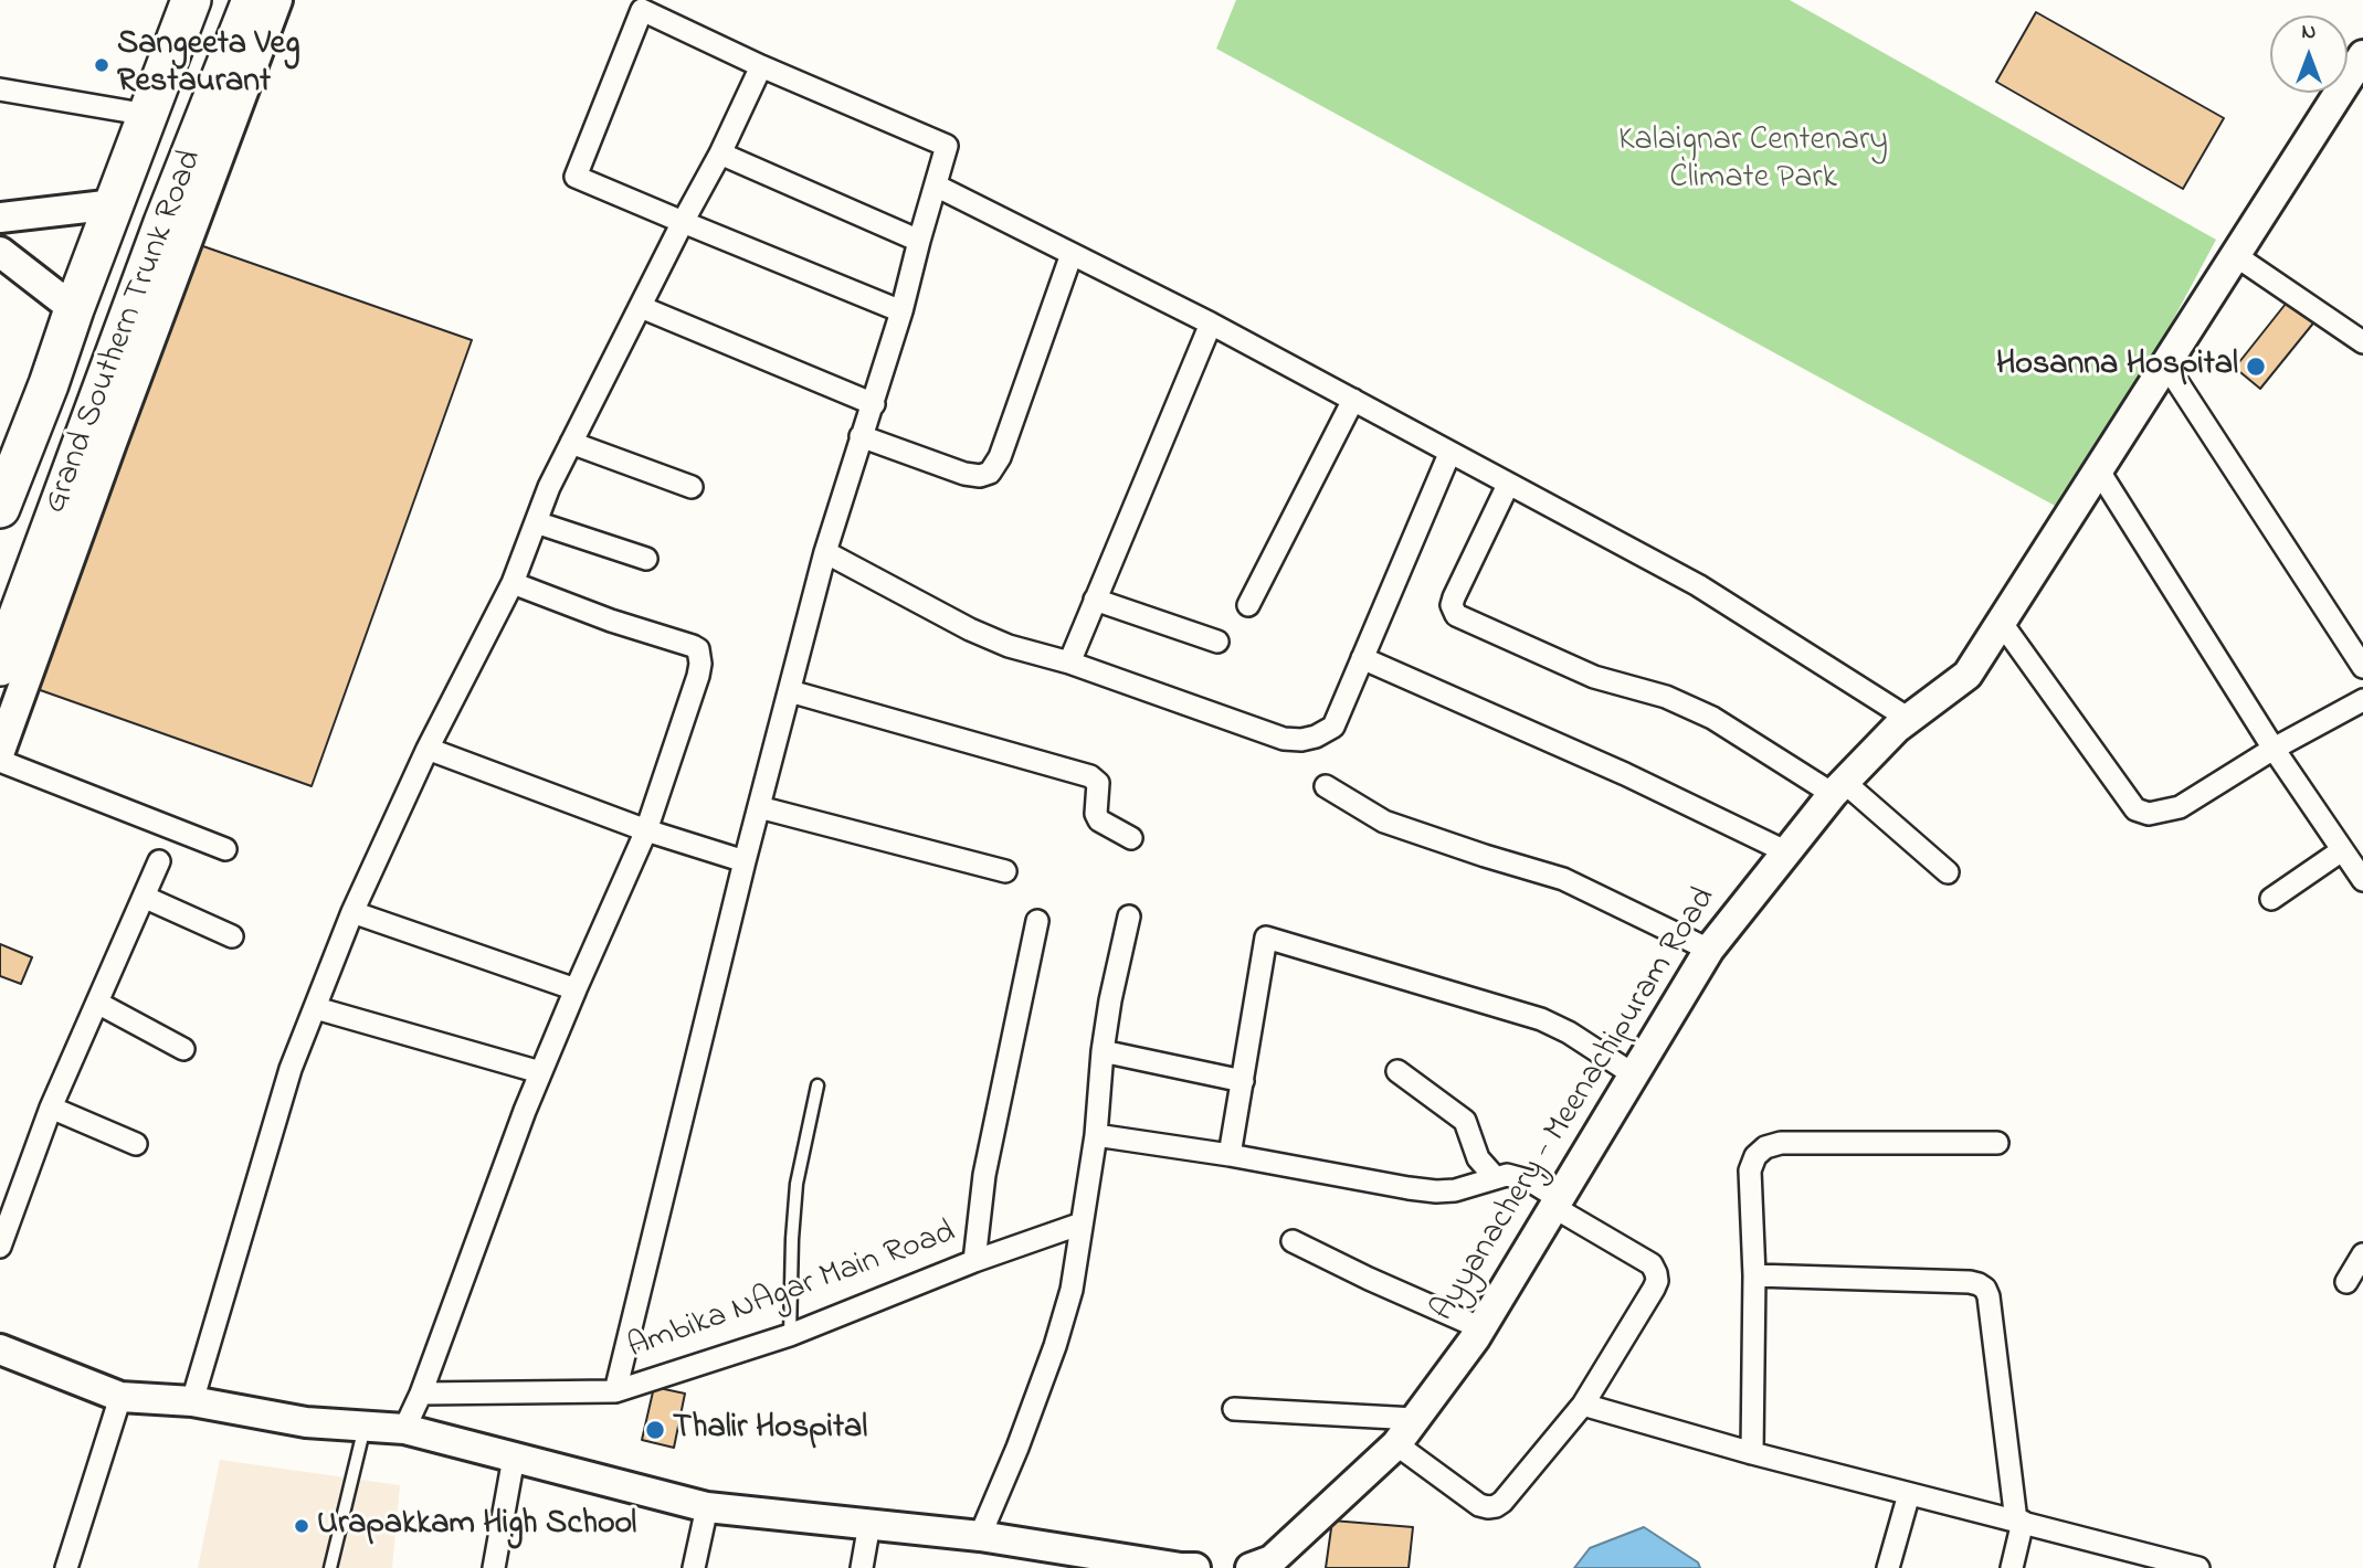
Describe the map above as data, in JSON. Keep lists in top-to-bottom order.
{
  "streets": {
    "highway": ["Grand Southern Trunk Road"],
    "street": ["Ayyanachery - Meenachipuram Road", "Ambika NAgar Main Road"]
  },
  "parks": ["Kalaignar Centenary Climate Park"],
  "places": [
    "Sangeeta Veg Restaurant",
    "Hosanna Hospital",
    "Thalir Hospital",
    "Urapakkam High School"
  ],
  "north": "top"
}
